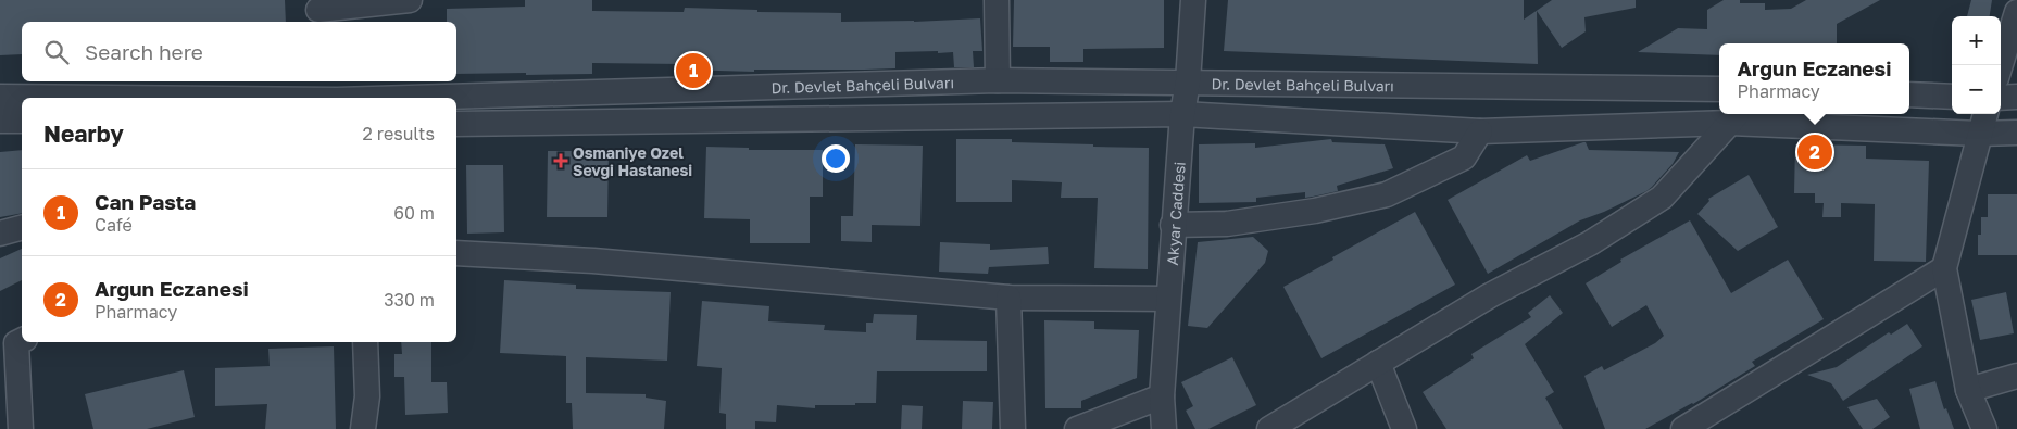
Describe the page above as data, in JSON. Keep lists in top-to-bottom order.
{
  "streets": {
    "street": ["Dr. Devlet Bahçeli Bulvarı", "Akyar Caddesi"]
  },
  "crossings": [
    ["Dr. Devlet Bahçeli Bulvarı", "Akyar Caddesi"]
  ],
  "places": {
    "health": ["Osmaniye Ozel Sevgi Hastanesi"]
  },
  "page": {
    "map_buttons": ["+", "−"],
    "search": "Search here",
    "popup": ["Argun Eczanesi", "Pharmacy"],
    "pins": ["1", "2"],
    "heading": ["Nearby", "2 results"],
    "list": [
      {
        "mark": "1",
        "name": "Can Pasta",
        "note": "Café",
        "value": "60 m"
      },
      {
        "mark": "2",
        "name": "Argun Eczanesi",
        "note": "Pharmacy",
        "value": "330 m"
      }
    ]
  }
}
